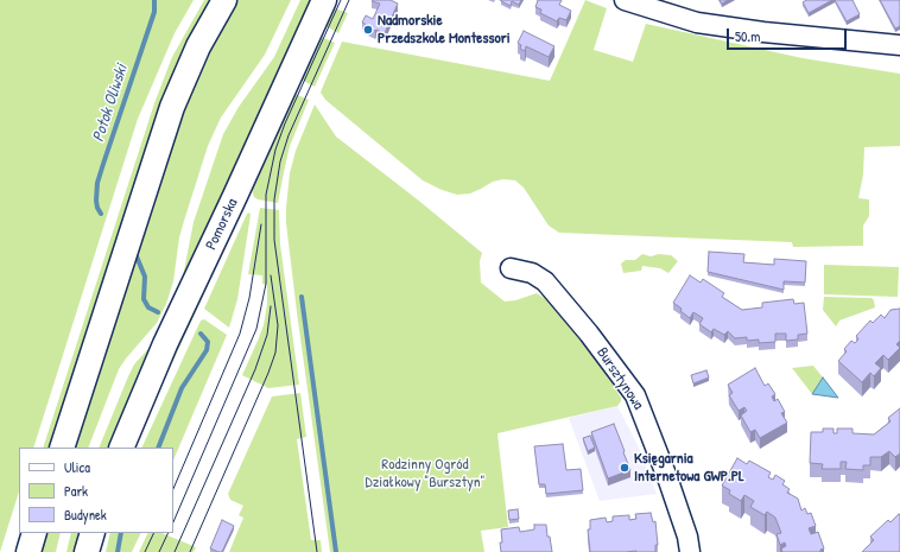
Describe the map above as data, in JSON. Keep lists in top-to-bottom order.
{
  "streets": {
    "street": ["Pomorska", "Bursztynowa"]
  },
  "water": ["Potok Oliwski"],
  "parks": ["Rodzinny Ogród Działkowy \"Bursztyn\""],
  "places": ["Nadmorskie Przedszkole Montessori", "Księgarnia Internetowa GWP.PL"],
  "legend": ["Ulica", "Park", "Budynek"],
  "scale_bar": "50 m"
}
